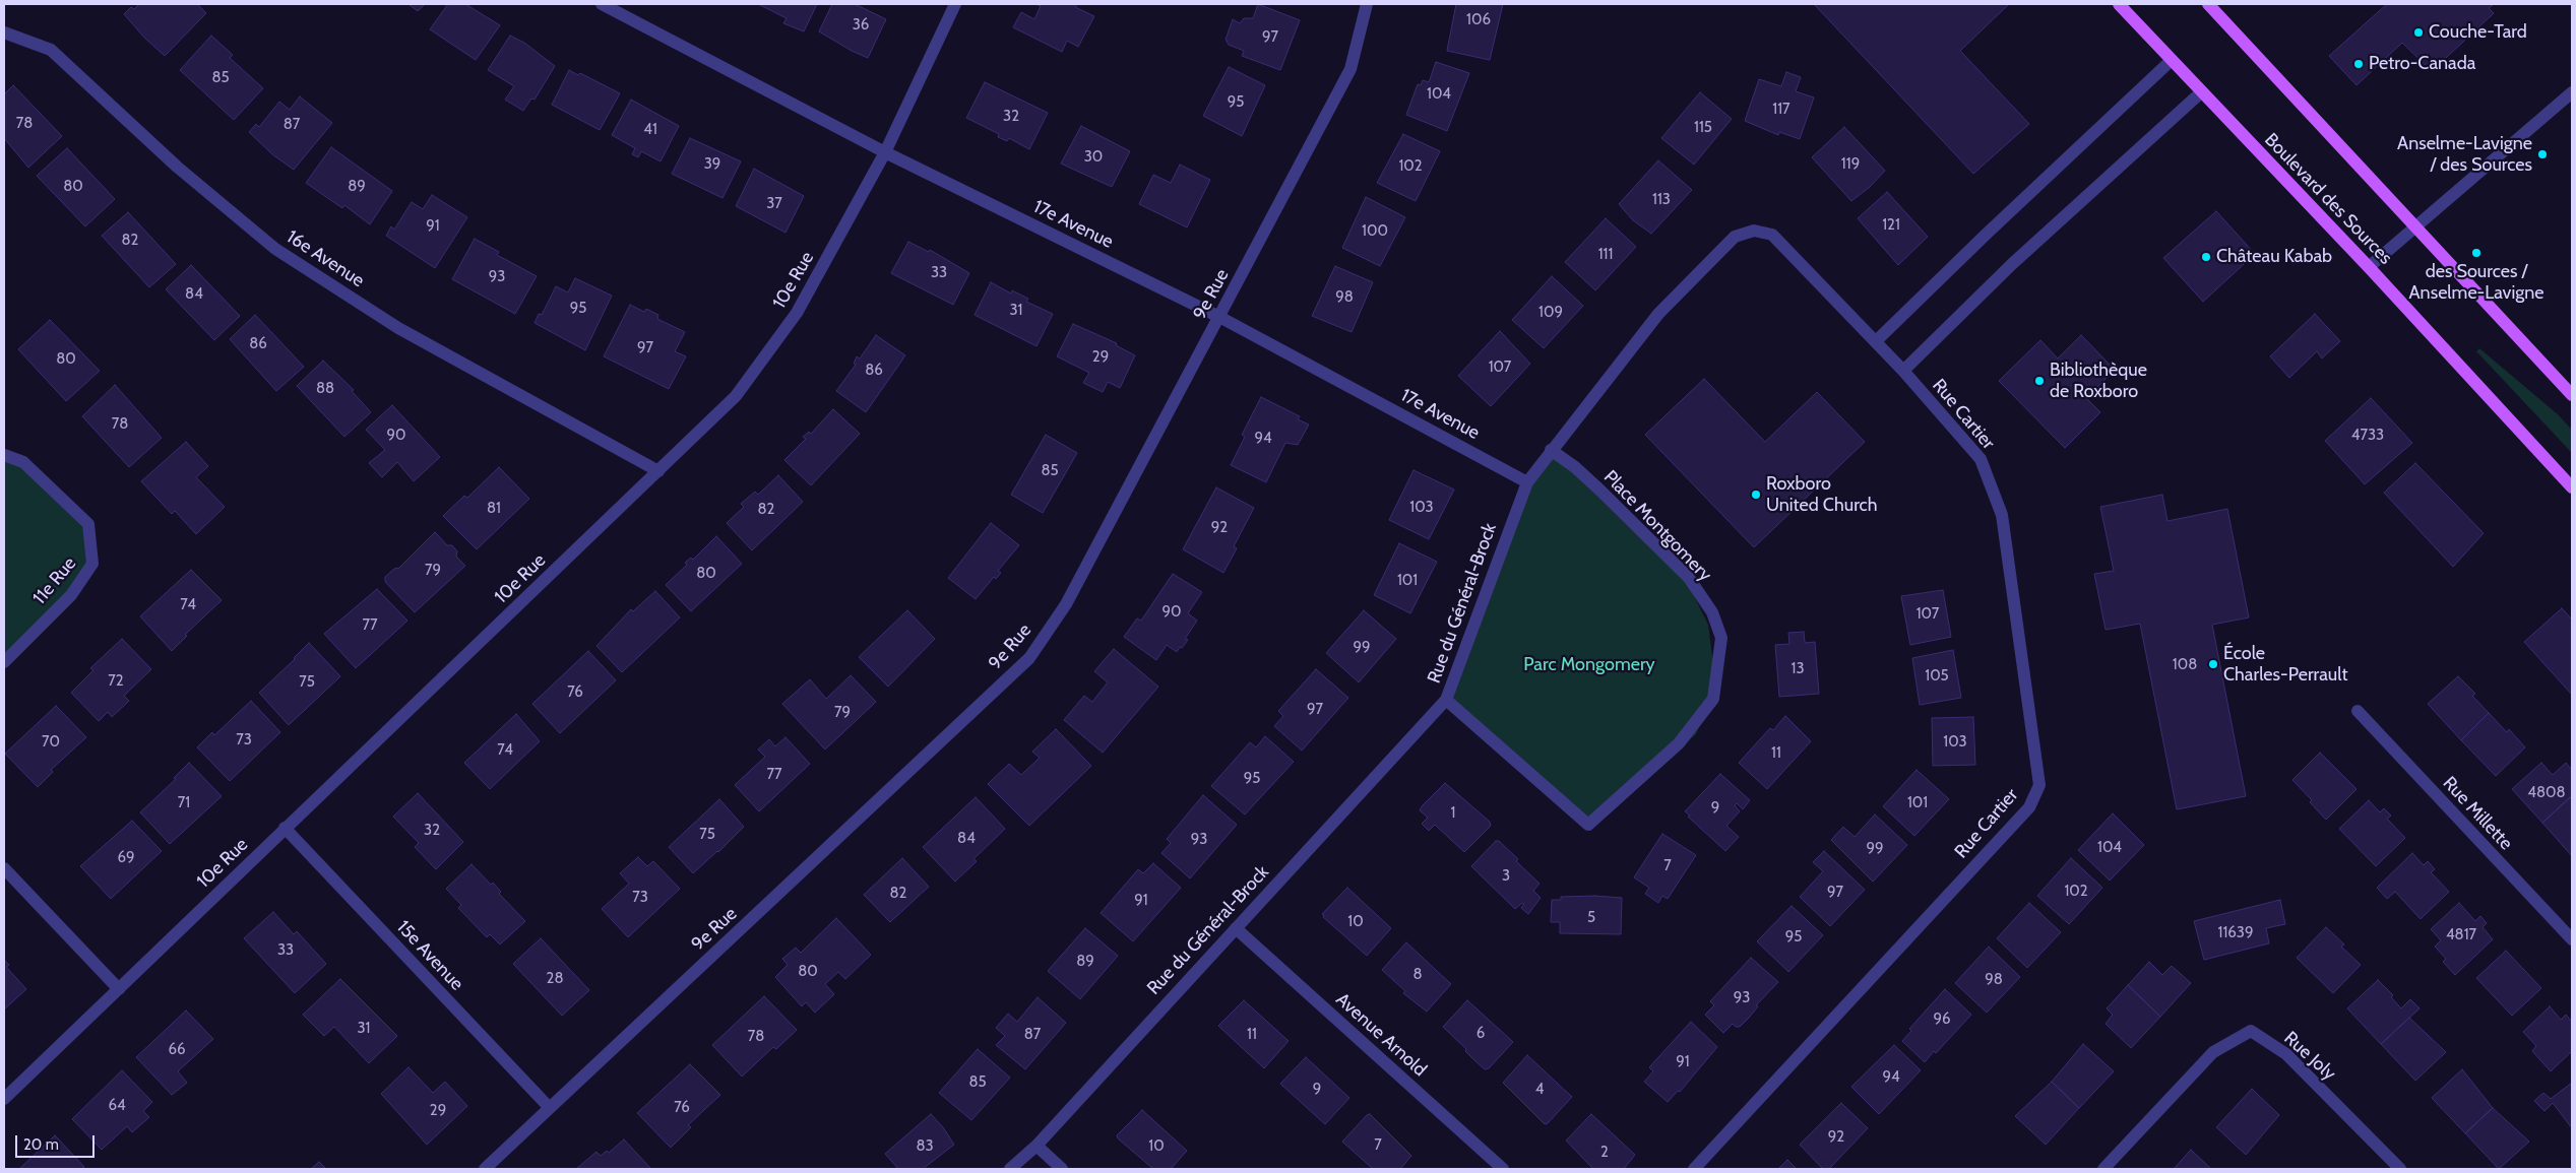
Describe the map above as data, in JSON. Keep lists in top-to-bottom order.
{
  "streets": {
    "main road": ["Boulevard des Sources"],
    "street": [
      "17e Avenue",
      "16e Avenue",
      "10e Rue",
      "9e Rue",
      "Rue Cartier",
      "Place Montgomery",
      "11e Rue",
      "Rue du Général-Brock",
      "Rue Millette",
      "15e Avenue",
      "Avenue Arnold",
      "Rue Joly"
    ]
  },
  "crossings": [
    ["17e Avenue", "10e Rue"],
    ["17e Avenue", "9e Rue"],
    ["17e Avenue", "Rue du Général-Brock"],
    ["16e Avenue", "10e Rue"],
    ["10e Rue", "15e Avenue"],
    ["9e Rue", "15e Avenue"],
    ["Rue Cartier", "Rue du Général-Brock"],
    ["Place Montgomery", "Rue du Général-Brock"],
    ["Rue du Général-Brock", "Avenue Arnold"]
  ],
  "parks": ["Parc Mongomery"],
  "places": [
    "Couche-Tard",
    "Petro-Canada",
    "Anselme-Lavigne / des Sources",
    "des Sources / Anselme-Lavigne",
    "Château Kabab",
    "Bibliothèque de Roxboro",
    "Roxboro United Church",
    "École Charles-Perrault"
  ],
  "house_numbers": [
    "106",
    "36",
    "97",
    "85",
    "104",
    "95",
    "117",
    "32",
    "78",
    "87",
    "115",
    "41",
    "30",
    "39",
    "119",
    "102",
    "80",
    "89",
    "113",
    "37",
    "121",
    "91",
    "100",
    "82",
    "111",
    "33",
    "93",
    "84",
    "98",
    "95",
    "31",
    "109",
    "86",
    "97",
    "29",
    "80",
    "107",
    "86",
    "88",
    "78",
    "90",
    "4733",
    "94",
    "85",
    "103",
    "81",
    "82",
    "92",
    "79",
    "80",
    "101",
    "74",
    "90",
    "107",
    "77",
    "99",
    "108",
    "13",
    "105",
    "72",
    "75",
    "76",
    "97",
    "79",
    "73",
    "70",
    "103",
    "74",
    "11",
    "77",
    "95",
    "4808",
    "71",
    "101",
    "9",
    "1",
    "32",
    "75",
    "84",
    "93",
    "104",
    "99",
    "69",
    "7",
    "3",
    "102",
    "97",
    "82",
    "73",
    "91",
    "5",
    "10",
    "11639",
    "4817",
    "95",
    "33",
    "89",
    "80",
    "8",
    "28",
    "98",
    "93",
    "96",
    "31",
    "6",
    "87",
    "11",
    "78",
    "66",
    "91",
    "94",
    "85",
    "9",
    "4",
    "64",
    "76",
    "29",
    "92",
    "7",
    "83",
    "10",
    "2"
  ],
  "scale_bar": "20 m"
}
